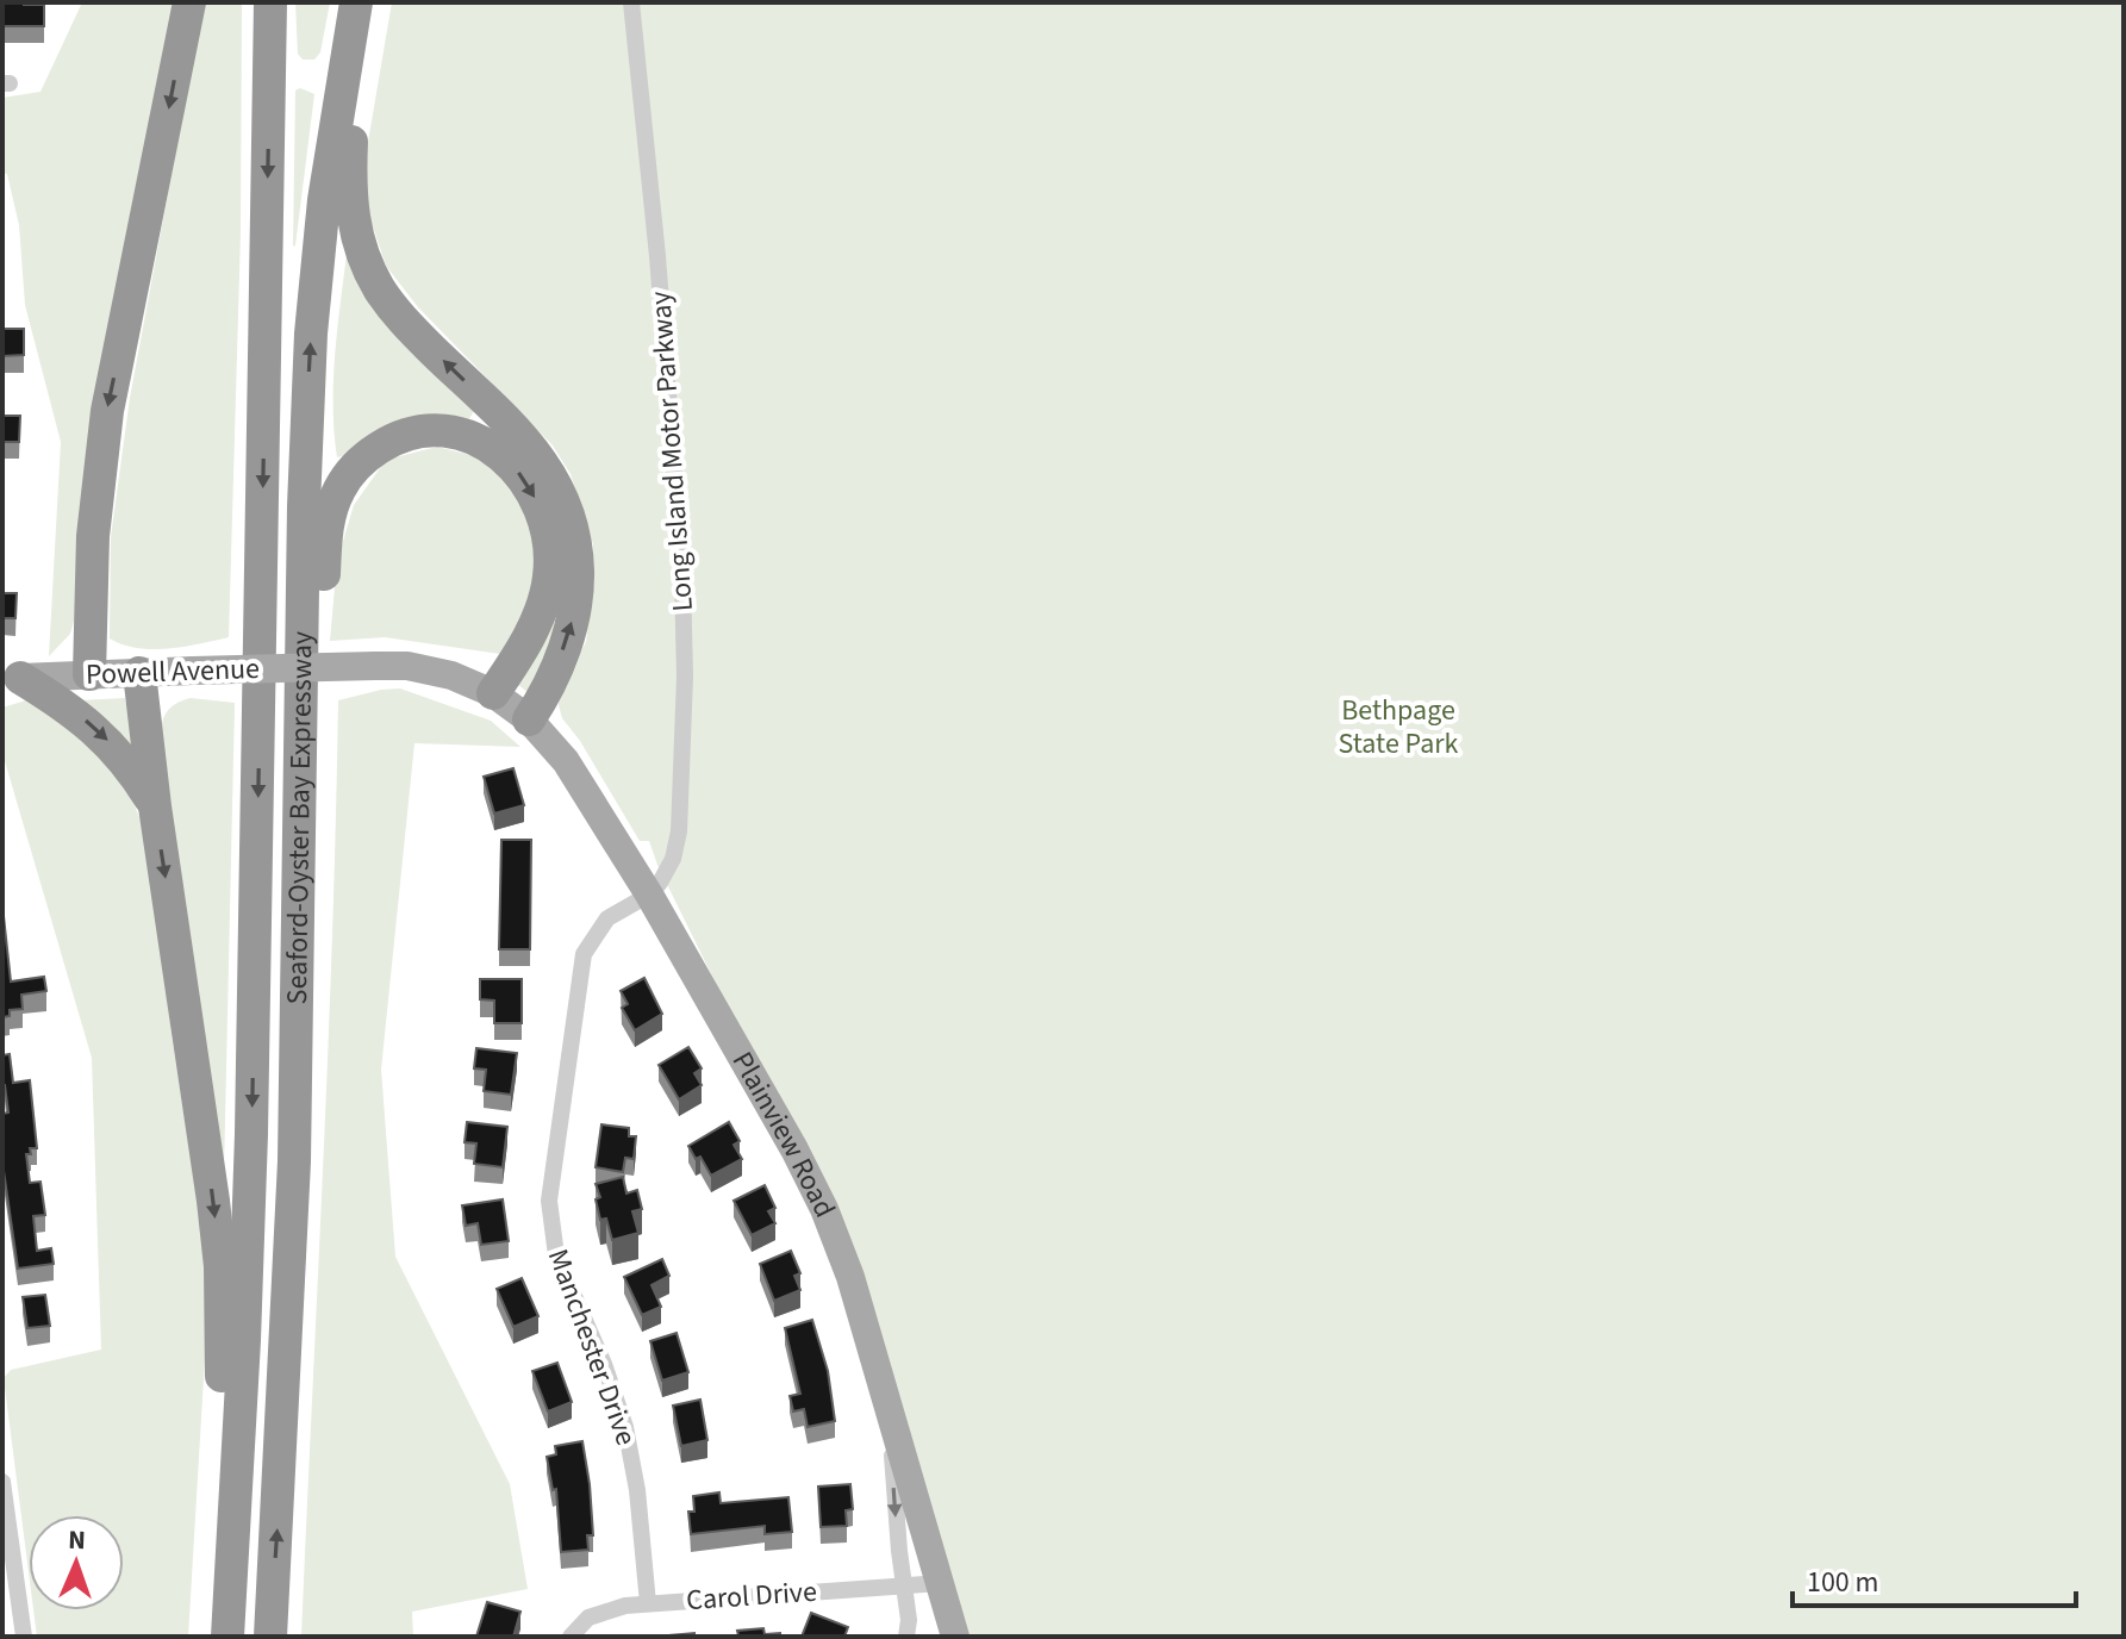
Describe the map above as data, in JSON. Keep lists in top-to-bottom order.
{
  "streets": {
    "highway": ["Seaford-Oyster Bay Expressway"],
    "main road": ["Powell Avenue", "Plainview Road"],
    "street": ["Long Island Motor Parkway", "Manchester Drive", "Carol Drive"]
  },
  "crossings": [
    ["Long Island Motor Parkway", "Plainview Road"],
    ["Long Island Motor Parkway", "Manchester Drive"],
    ["Powell Avenue", "Plainview Road"],
    ["Plainview Road", "Manchester Drive"],
    ["Plainview Road", "Carol Drive"],
    ["Manchester Drive", "Carol Drive"]
  ],
  "parks": ["Bethpage State Park"],
  "scale_bar": "100 m",
  "north": "top"
}
